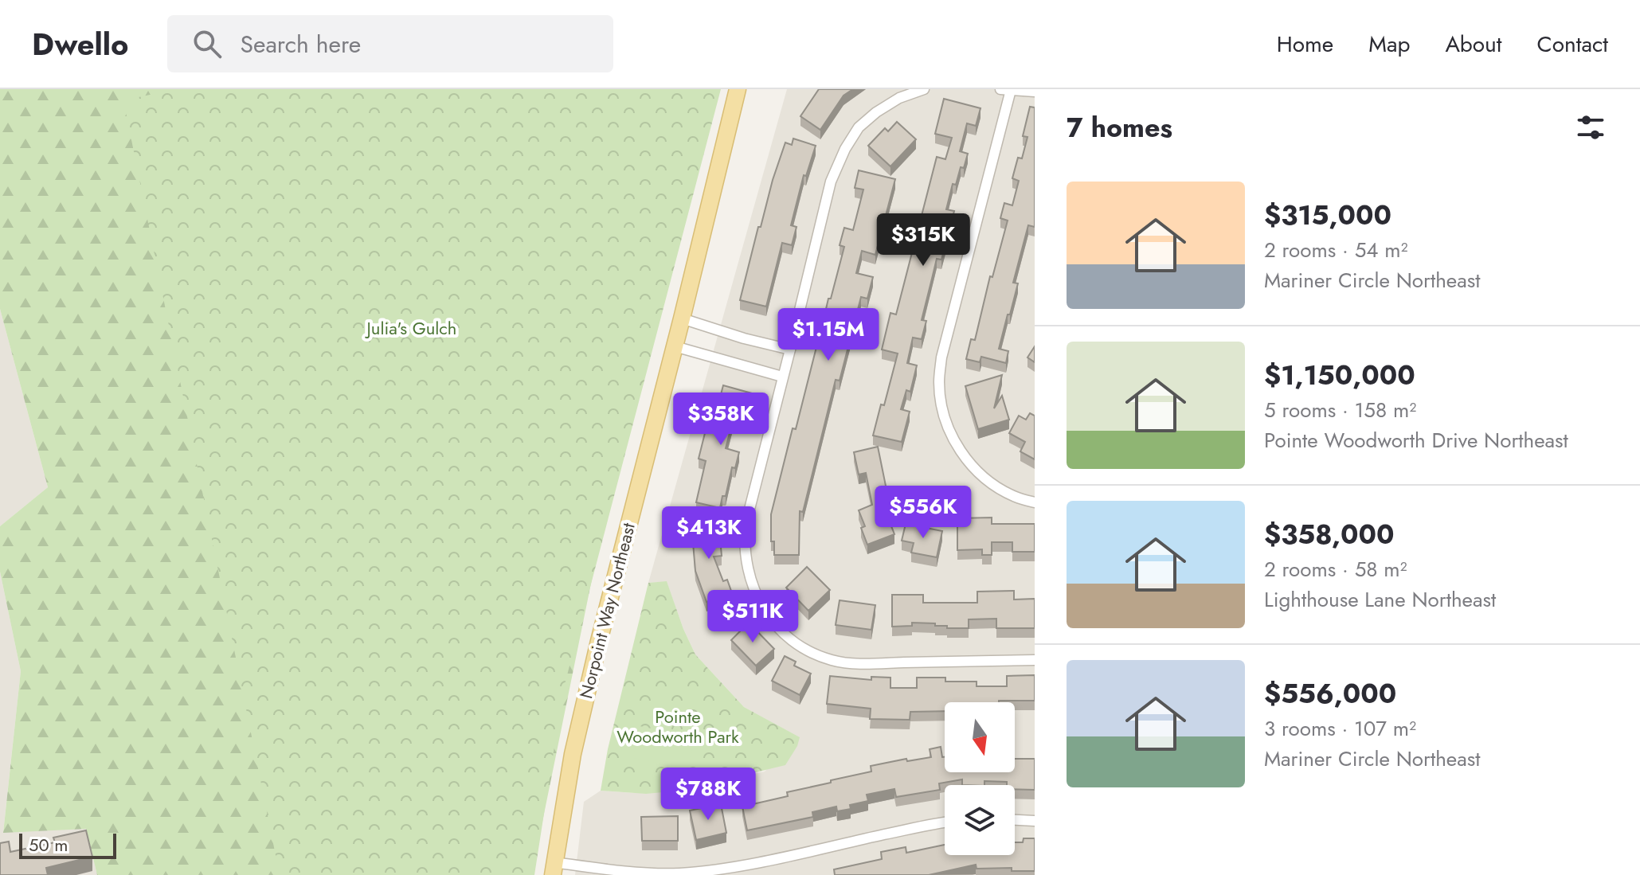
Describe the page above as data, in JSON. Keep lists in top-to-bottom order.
{
  "streets": {
    "main road": ["Norpoint Way Northeast"]
  },
  "parks": ["Julia's Gulch", "Pointe Woodworth Park"],
  "scale_bar": "50 m",
  "north": "bottom",
  "page": {
    "header": "Dwello",
    "search": "Search here",
    "nav": [
      "Home",
      "Map",
      "About",
      "Contact"
    ],
    "heading": "7 homes",
    "list": [
      {
        "name": "$315,000",
        "note": "2 rooms · 54 m² · Mariner Circle Northeast"
      },
      {
        "name": "$1,150,000",
        "note": "5 rooms · 158 m² · Pointe Woodworth Drive Northeast"
      },
      {
        "name": "$358,000",
        "note": "2 rooms · 58 m² · Lighthouse Lane Northeast"
      },
      {
        "name": "$556,000",
        "note": "3 rooms · 107 m² · Mariner Circle Northeast"
      }
    ],
    "price": [
      "$315K",
      "$1.15M",
      "$358K",
      "$556K",
      "$413K",
      "$511K",
      "$788K"
    ],
    "scale": "50 m"
  }
}
